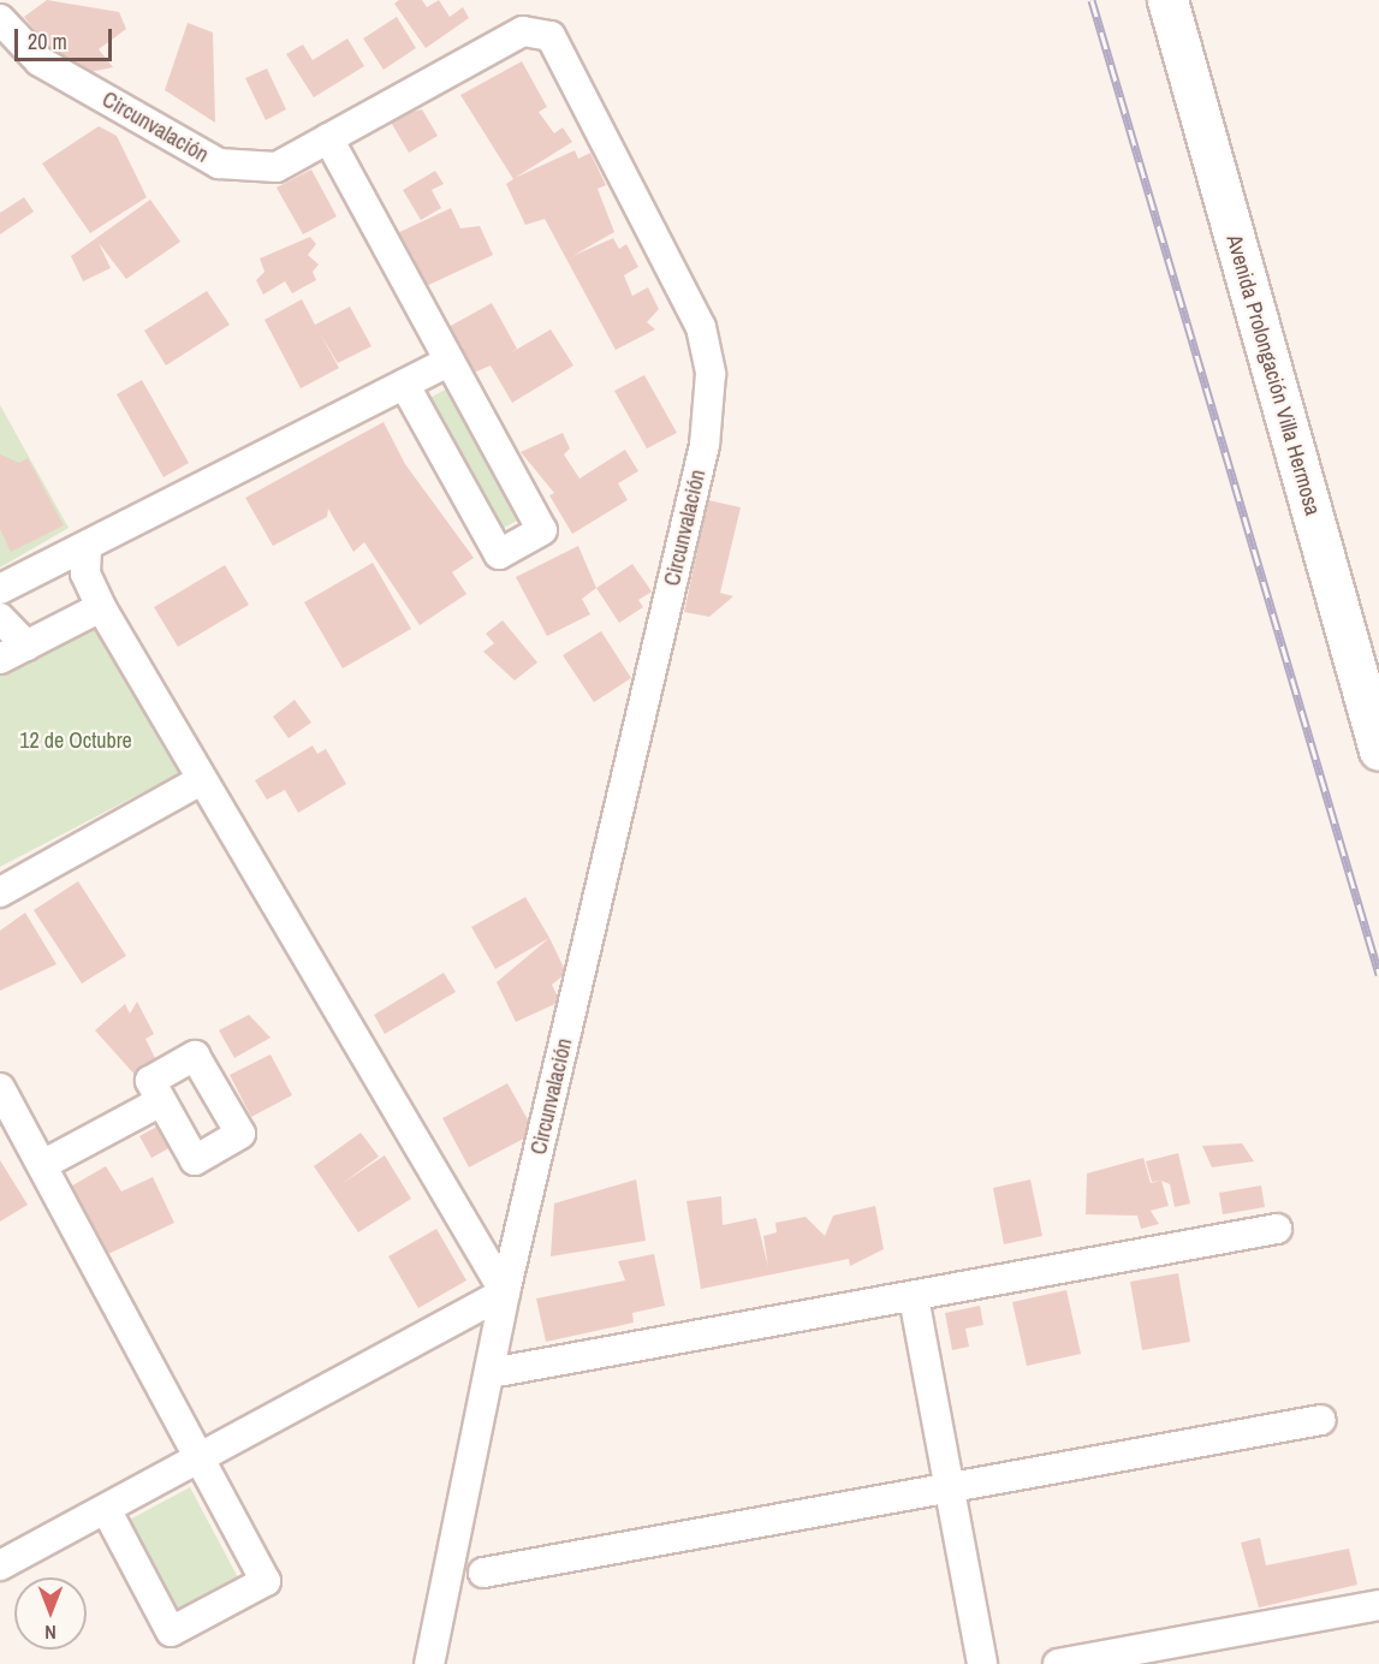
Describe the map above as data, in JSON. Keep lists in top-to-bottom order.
{
  "streets": {
    "main road": ["Avenida Prolongación Villa Hermosa"],
    "street": ["Circunvalación"]
  },
  "parks": ["12 de Octubre"],
  "scale_bar": "20 m",
  "north": "bottom"
}
